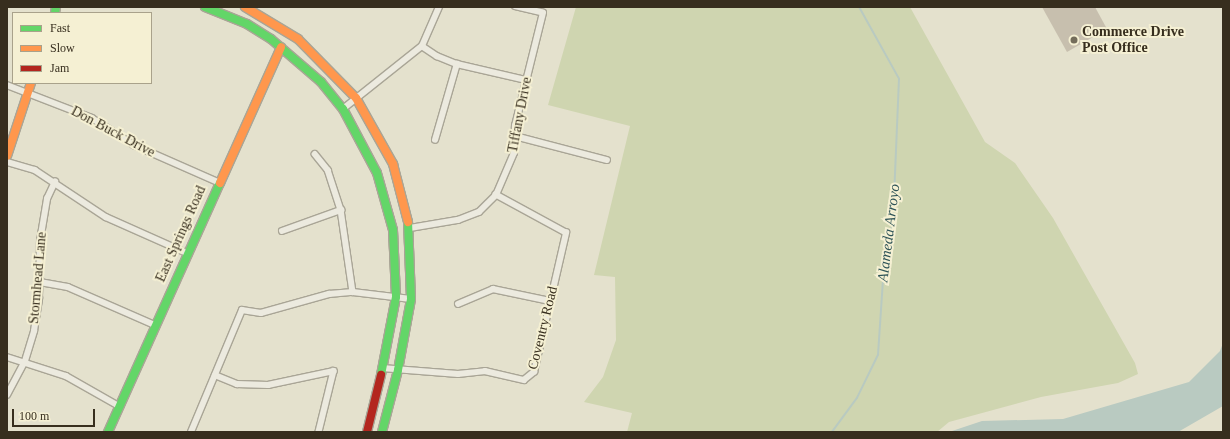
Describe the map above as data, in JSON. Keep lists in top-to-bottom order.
{
  "streets": {
    "main road": ["East Springs Road"],
    "street": [
      "Tiffany Drive",
      "Don Buck Drive",
      "Stormhead Lane",
      "Coventry Road"
    ]
  },
  "crossings": [
    ["Tiffany Drive", "Coventry Road"],
    ["Don Buck Drive", "East Springs Road"]
  ],
  "water": ["Alameda Arroyo"],
  "places": ["Commerce Drive Post Office"],
  "legend": ["Fast", "Slow", "Jam"],
  "scale_bar": "100 m"
}
